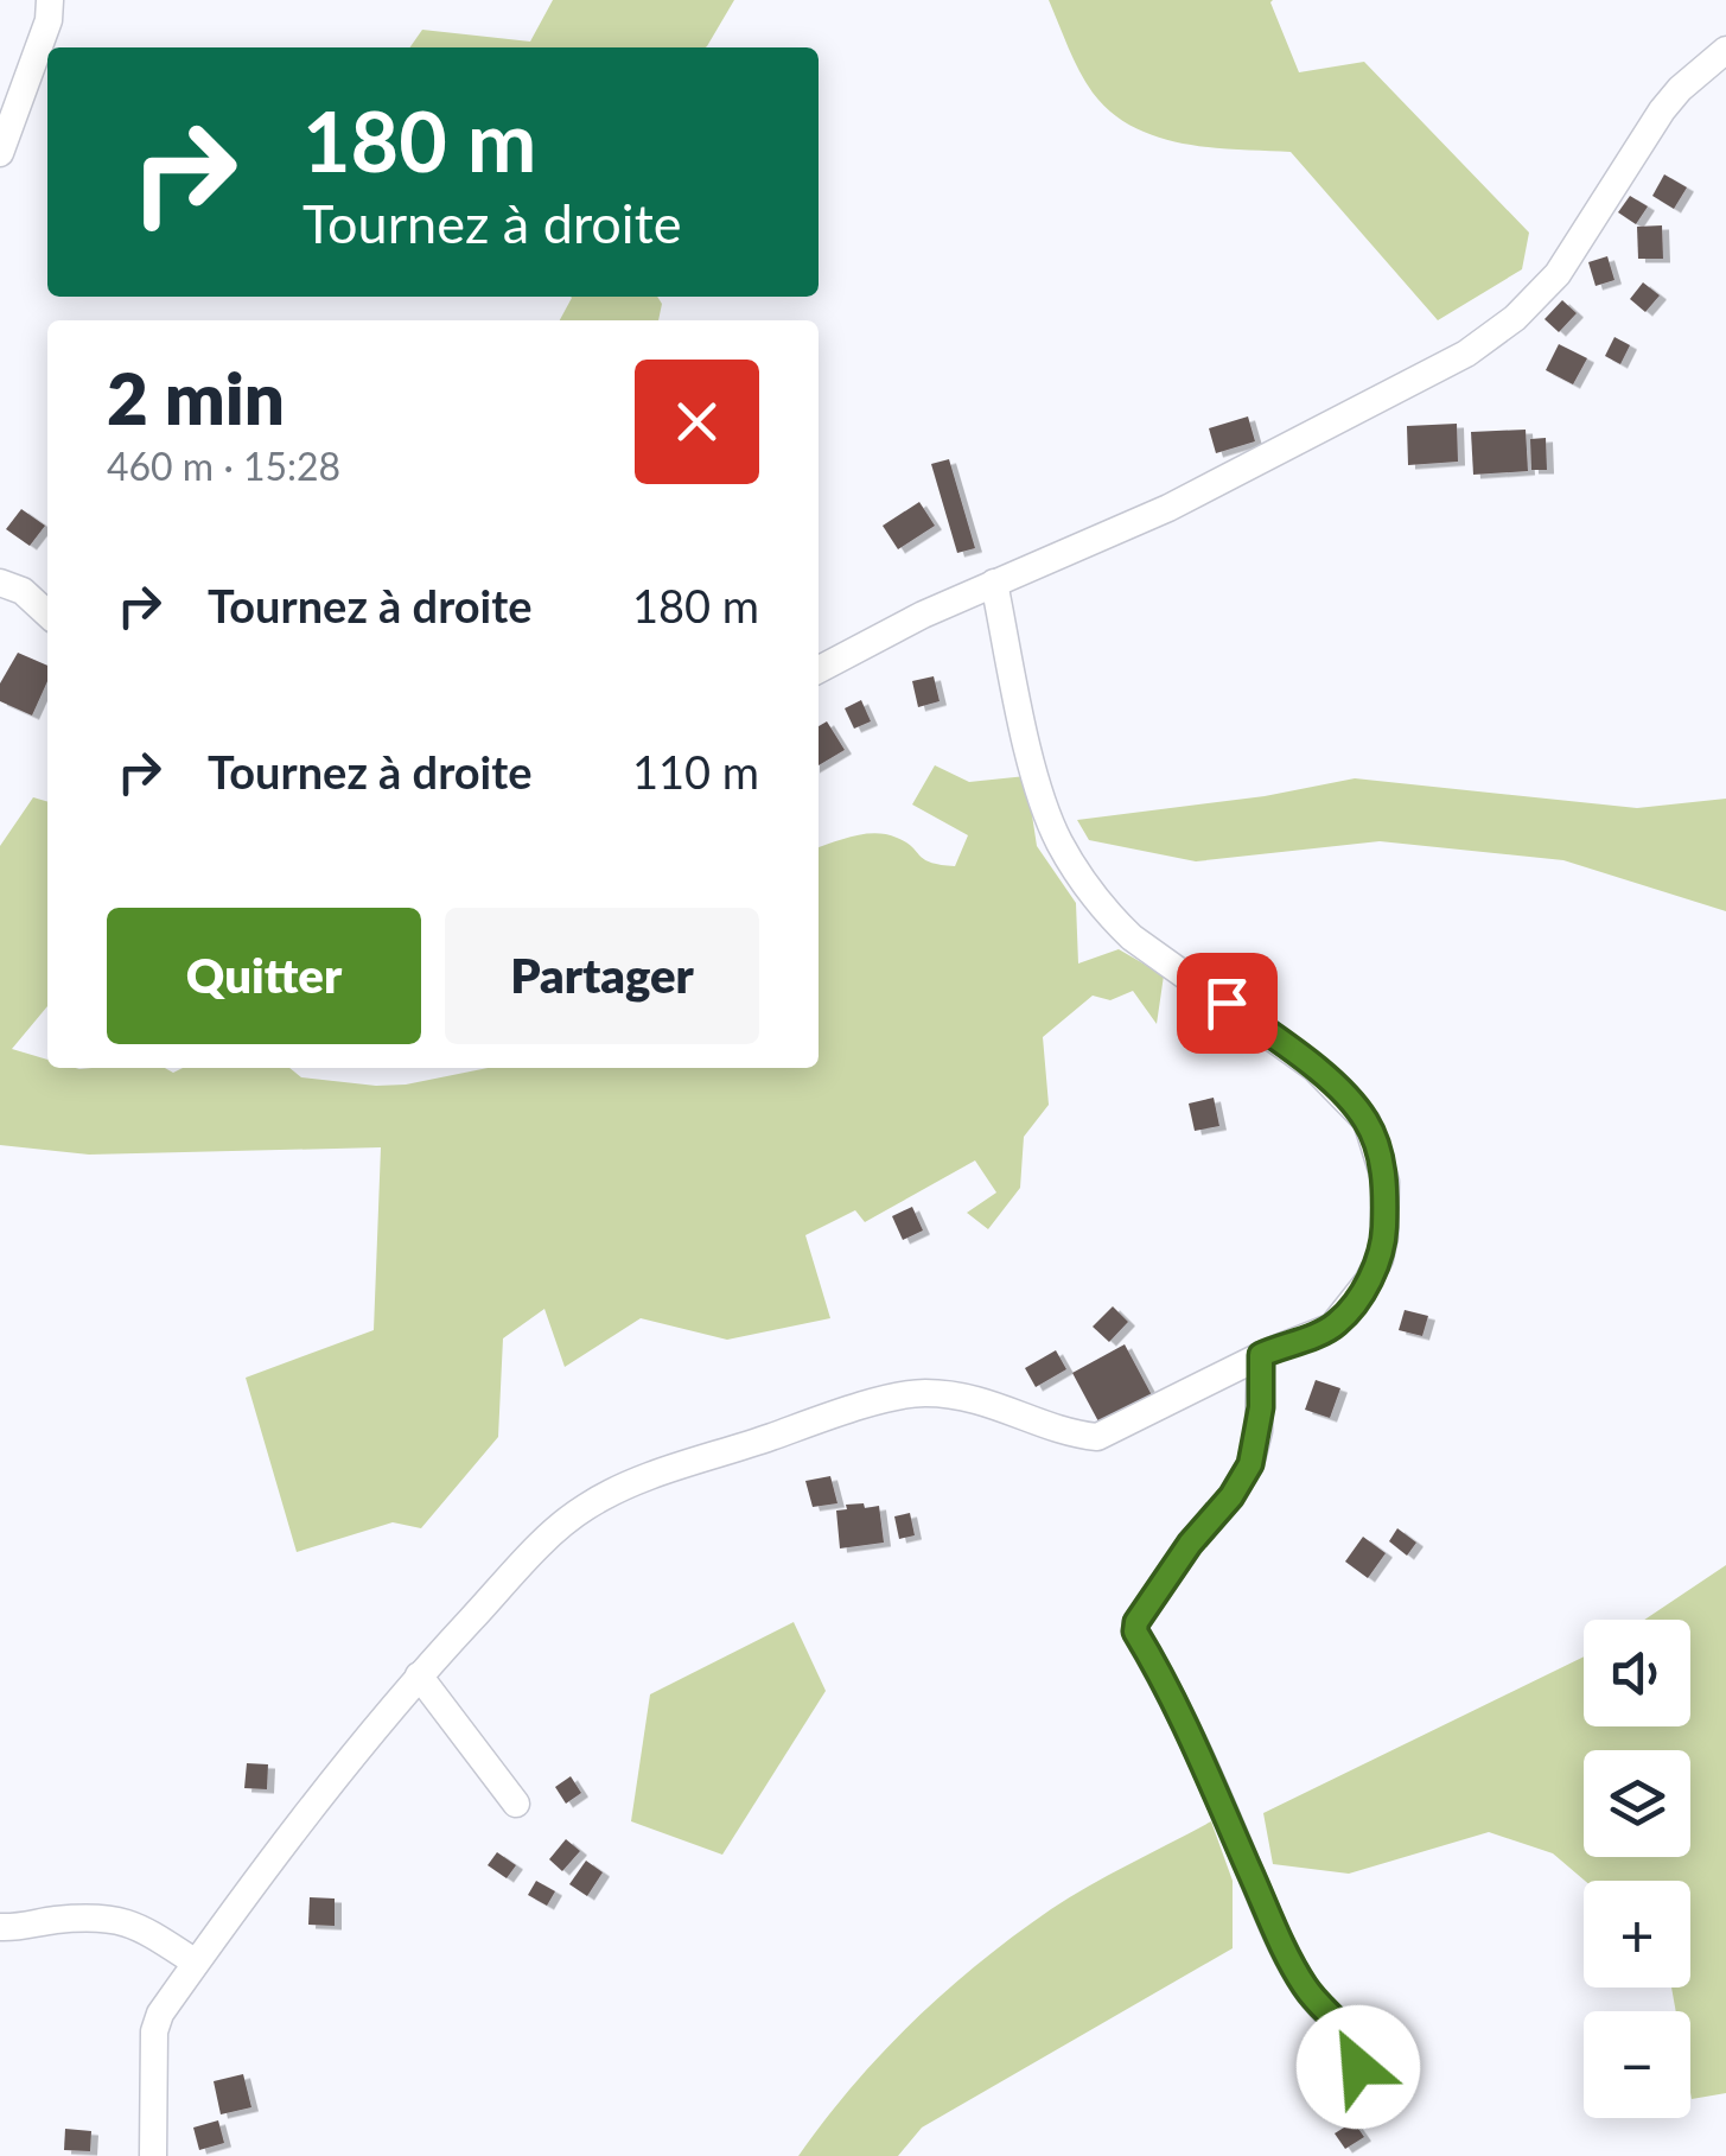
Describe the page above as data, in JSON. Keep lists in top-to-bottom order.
{
  "page": {
    "turn": ["180 m", "Tournez à droite"],
    "heading": ["2 min", "460 m · 15:28"],
    "list": [
      {
        "name": "Tournez à droite",
        "value": "180 m"
      },
      {
        "name": "Tournez à droite",
        "value": "110 m"
      }
    ],
    "buttons": ["Quitter", "Partager"],
    "map_buttons": ["+", "−"]
  }
}
